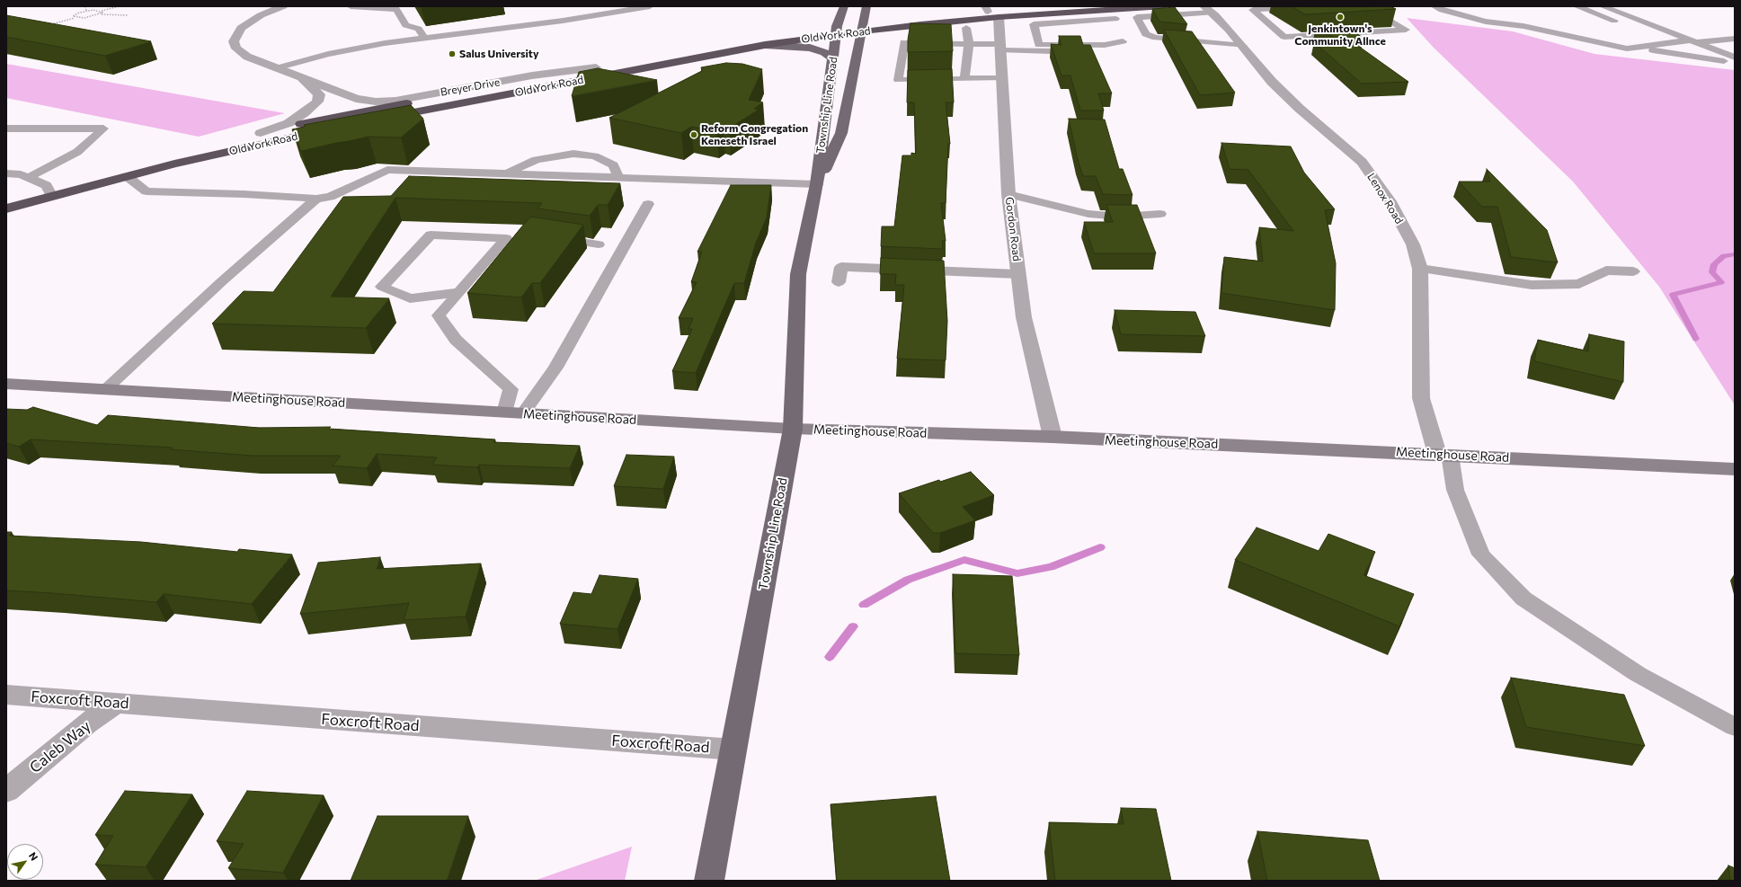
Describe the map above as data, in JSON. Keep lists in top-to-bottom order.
{
  "streets": {
    "highway": ["Old York Road"],
    "main road": ["Township Line Road"],
    "street": [
      "Breyer Drive",
      "Lenox Road",
      "Gordon Road",
      "Meetinghouse Road",
      "Foxcroft Road",
      "Caleb Way"
    ]
  },
  "crossings": [
    ["Old York Road", "Breyer Drive"],
    ["Old York Road", "Township Line Road"],
    ["Old York Road", "Gordon Road"],
    ["Township Line Road", "Meetinghouse Road"],
    ["Township Line Road", "Foxcroft Road"],
    ["Lenox Road", "Meetinghouse Road"],
    ["Gordon Road", "Meetinghouse Road"],
    ["Foxcroft Road", "Caleb Way"]
  ],
  "places": ["Jenkintown's Community Allnce", "Salus University", "Reform Congregation Keneseth Israel"],
  "north": "top right"
}
